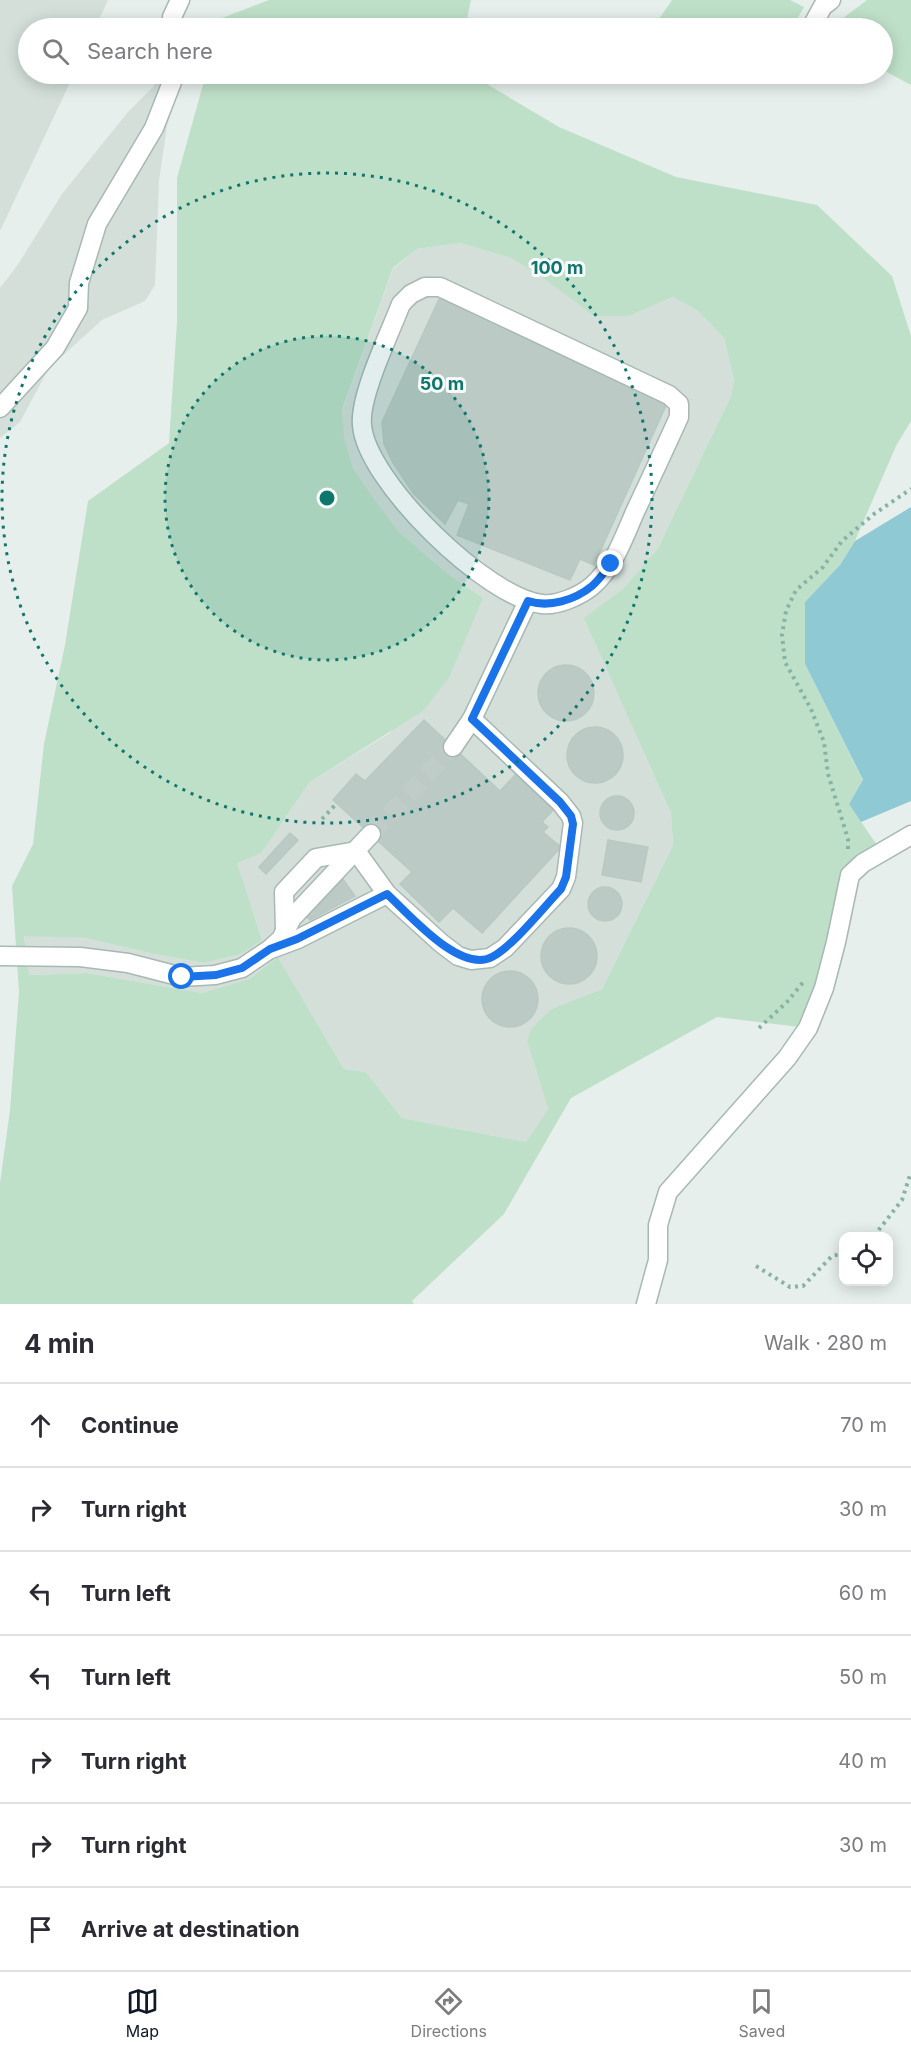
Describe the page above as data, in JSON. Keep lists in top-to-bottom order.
{
  "page": {
    "search": "Search here",
    "heading": ["4 min", "Walk · 280 m"],
    "list": [
      ["Continue", "70 m"],
      ["Turn right", "30 m"],
      ["Turn left", "60 m"],
      ["Turn left", "50 m"],
      ["Turn right", "40 m"],
      ["Turn right", "30 m"],
      "Arrive at destination"
    ],
    "nav": ["Map", "Directions", "Saved"]
  },
  "rings": ["100 m", "50 m"]
}
